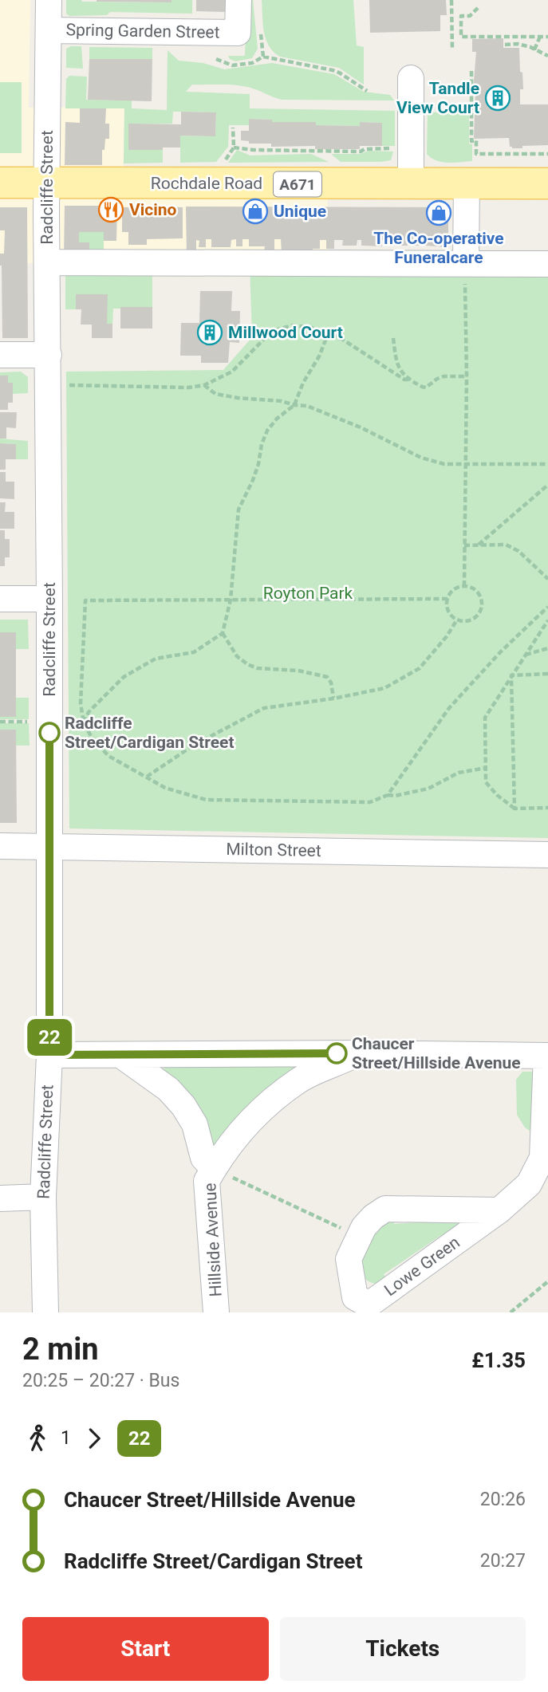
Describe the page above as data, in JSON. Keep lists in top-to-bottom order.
{
  "streets": {
    "main road": ["Rochdale Road", "A671"],
    "street": [
      "Spring Garden Street",
      "Radcliffe Street",
      "Milton Street",
      "Hillside Avenue",
      "Lowe Green"
    ]
  },
  "crossings": [
    ["Spring Garden Street", "Radcliffe Street"],
    ["Rochdale Road", "Radcliffe Street"],
    ["Radcliffe Street", "Milton Street"]
  ],
  "parks": ["Royton Park"],
  "places": {
    "building": ["Tandle View Court", "Millwood Court"],
    "restaurant": ["Vicino"],
    "shop": ["Unique", "The Co-operative Funeralcare"],
    "other": ["Radcliffe Street/Cardigan Street", "Chaucer Street/Hillside Avenue"]
  },
  "lines": ["bus line 22"],
  "page": {
    "on_map": "22",
    "heading": ["2 min", "20:25 – 20:27 · Bus", "£1.35"],
    "legs": ["1", "22"],
    "list": [
      {
        "name": "Chaucer Street/Hillside Avenue",
        "value": "20:26"
      },
      {
        "name": "Radcliffe Street/Cardigan Street",
        "value": "20:27"
      }
    ],
    "buttons": ["Start", "Tickets"]
  }
}
